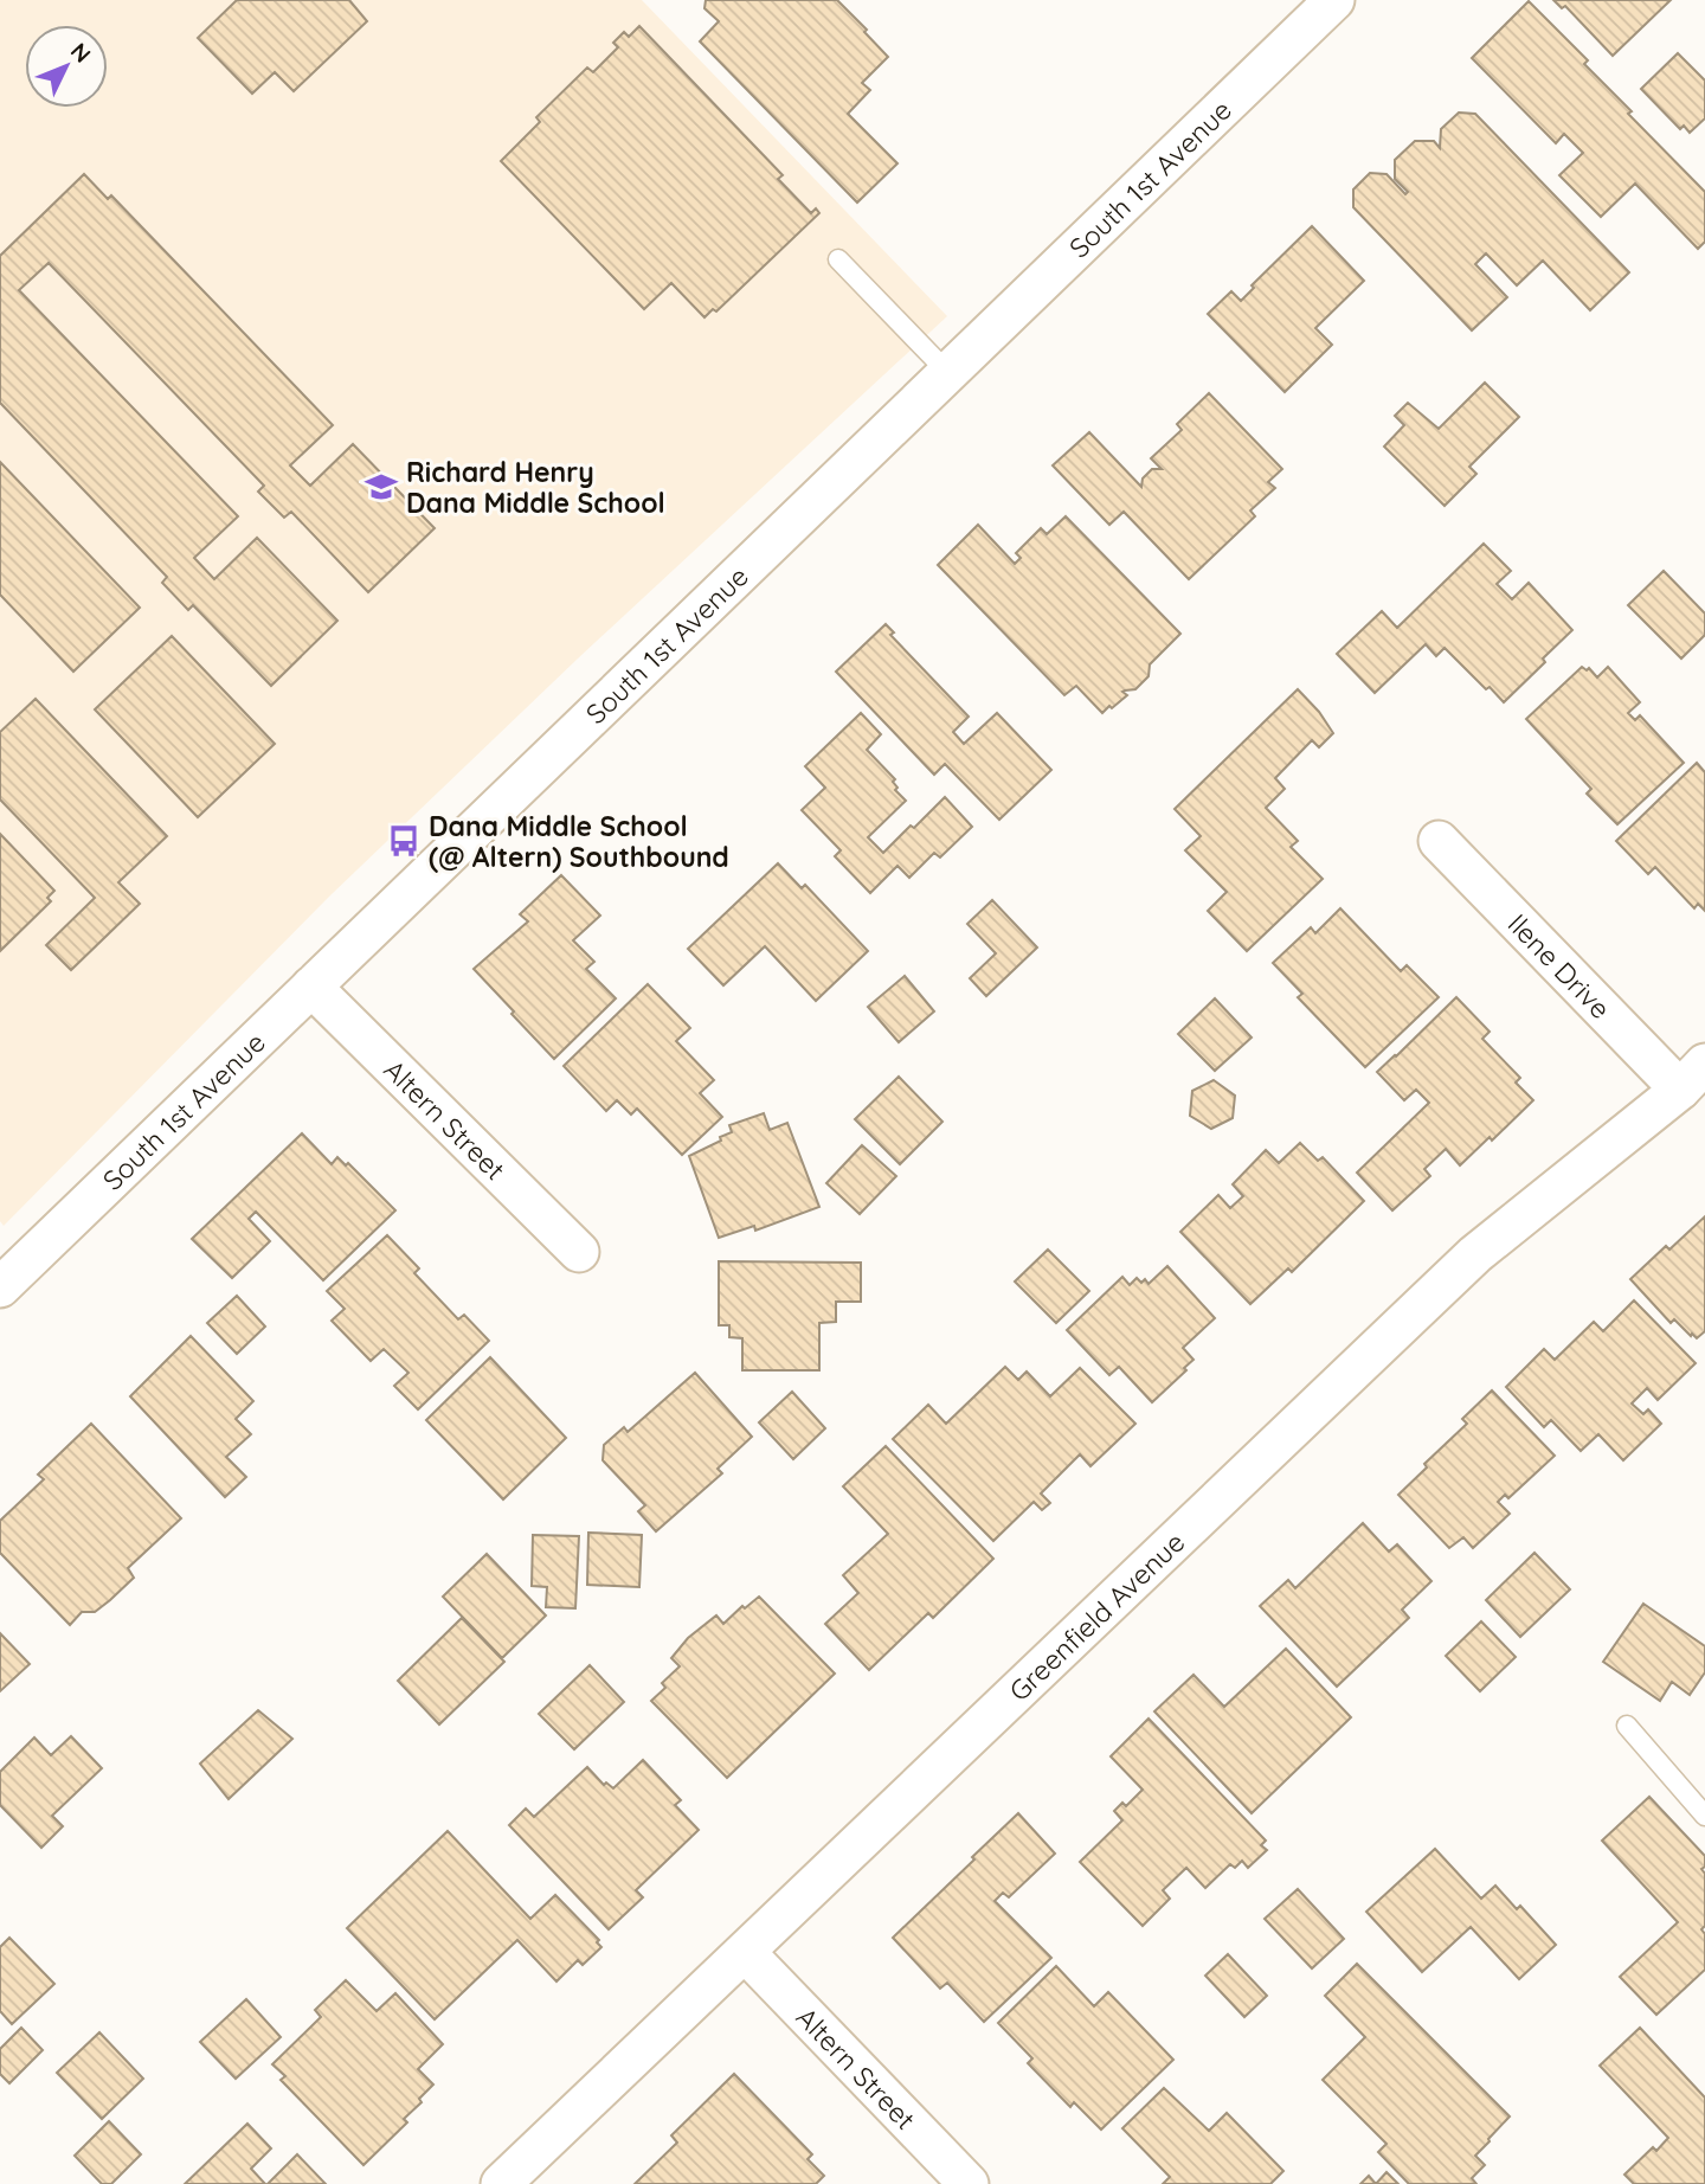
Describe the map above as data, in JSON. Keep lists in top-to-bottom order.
{
  "streets": {
    "street": [
      "South 1st Avenue",
      "Ilene Drive",
      "Altern Street",
      "Greenfield Avenue"
    ]
  },
  "crossings": [
    ["South 1st Avenue", "Altern Street"],
    ["Ilene Drive", "Greenfield Avenue"],
    ["Altern Street", "Greenfield Avenue"]
  ],
  "places": {
    "school or university": ["Richard Henry Dana Middle School"],
    "bus stop": ["Dana Middle School (@ Altern) Southbound"]
  },
  "north": "top right"
}
